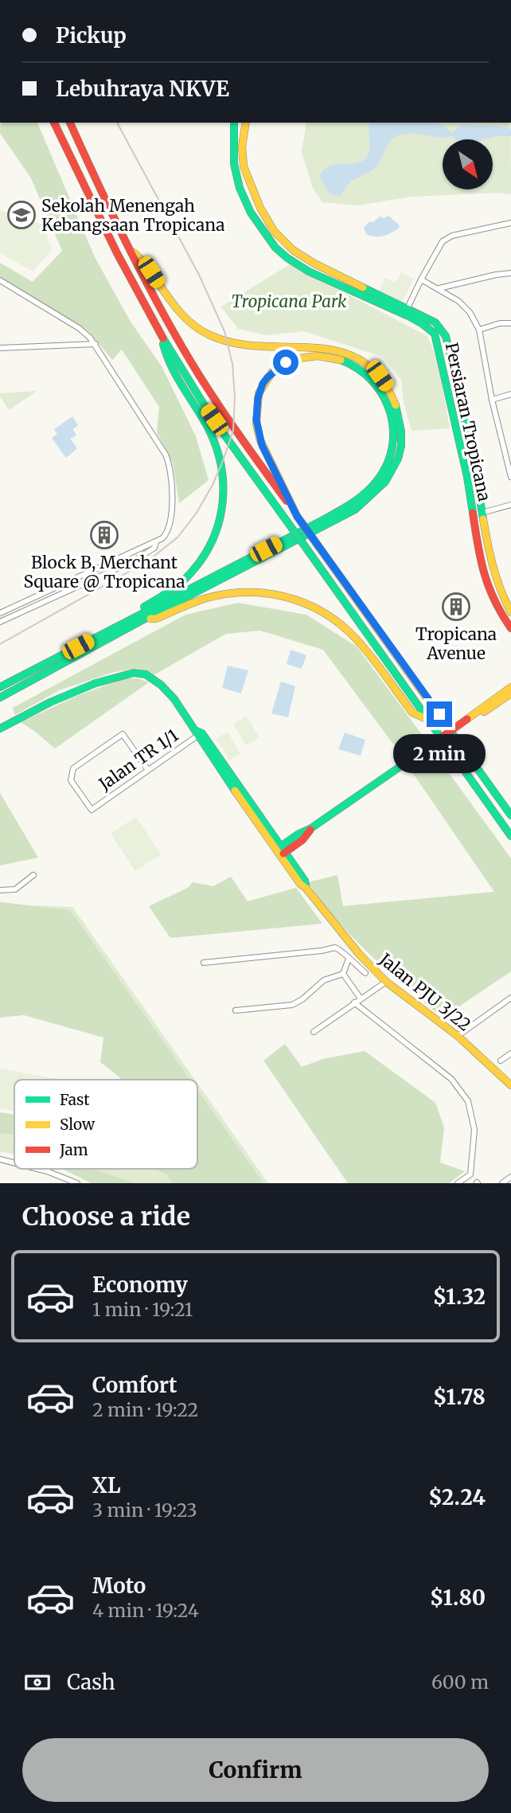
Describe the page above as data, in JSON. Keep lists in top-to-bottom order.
{
  "streets": {
    "main road": ["Persiaran Tropicana", "Jalan PJU 3/22"],
    "street": ["Jalan TR 1/1"]
  },
  "crossings": [
    ["Jalan TR 1/1", "Jalan PJU 3/22"]
  ],
  "parks": ["Tropicana Park"],
  "places": {
    "school or university": ["Sekolah Menengah Kebangsaan Tropicana"],
    "building": ["Block B, Merchant Square @ Tropicana", "Tropicana Avenue"]
  },
  "legend": ["Fast", "Slow", "Jam"],
  "north": "bottom right",
  "page": {
    "banner": ["Pickup", "Lebuhraya NKVE"],
    "bubble": "2 min",
    "heading": "Choose a ride",
    "list": [
      {
        "name": "Economy",
        "note": "1 min · 19:21",
        "value": "$1.32"
      },
      {
        "name": "Comfort",
        "note": "2 min · 19:22",
        "value": "$1.78"
      },
      {
        "name": "XL",
        "note": "3 min · 19:23",
        "value": "$2.24"
      },
      {
        "name": "Moto",
        "note": "4 min · 19:24",
        "value": "$1.80"
      }
    ],
    "pay": ["Cash", "600 m"],
    "buttons": "Confirm"
  }
}
